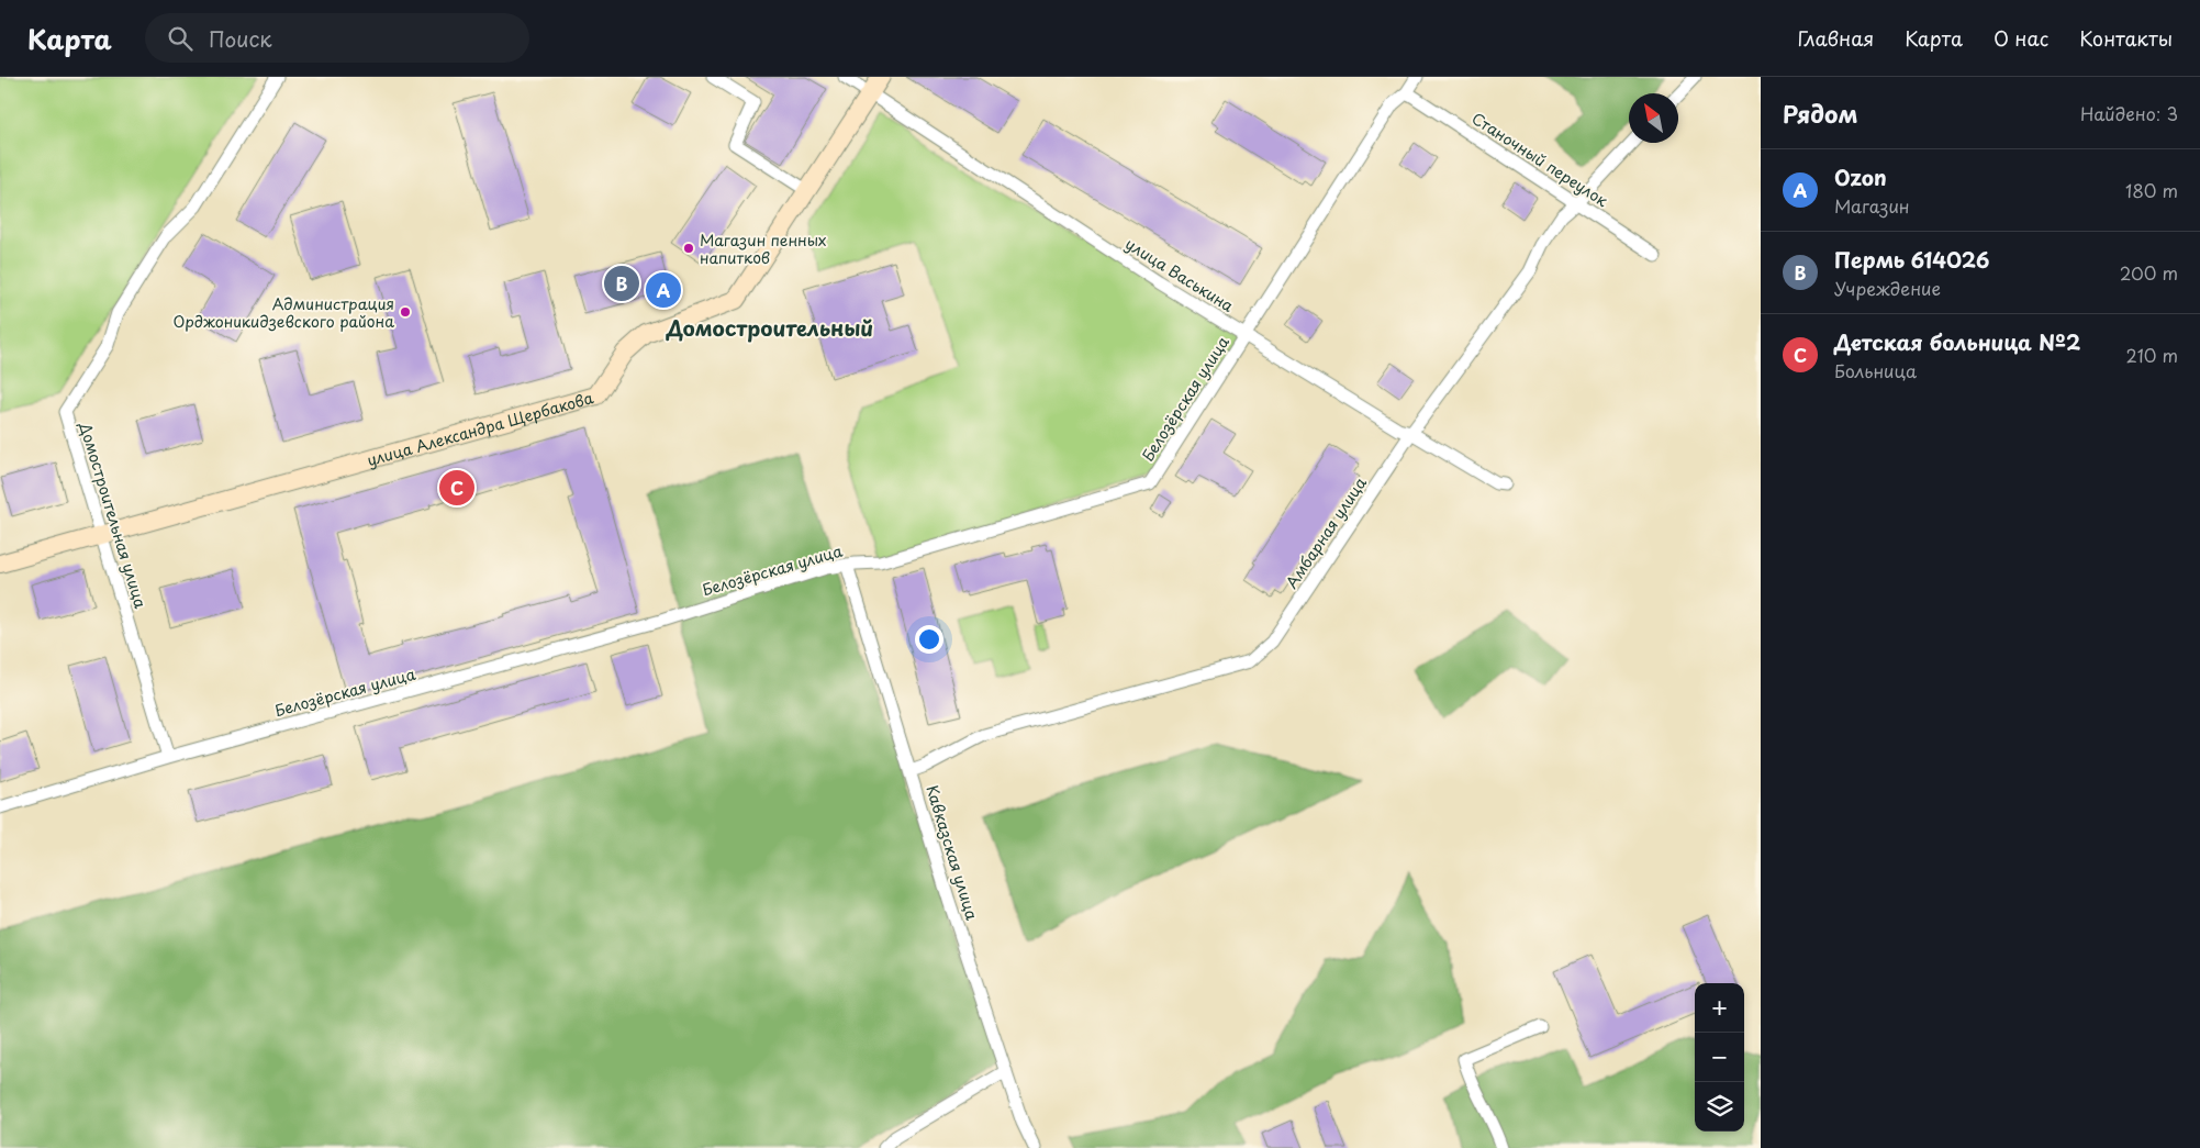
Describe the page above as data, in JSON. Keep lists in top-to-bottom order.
{
  "streets": {
    "street": [
      "Станочный переулок",
      "улица Васькина",
      "Белозёрская улица",
      "улица Александра Щербакова",
      "Домостроительная улица",
      "Амбарная улица",
      "Кавказская улица"
    ]
  },
  "crossings": [
    ["Станочный переулок", "Белозёрская улица"],
    ["Станочный переулок", "Амбарная улица"],
    ["улица Васькина", "Белозёрская улица"],
    ["улица Васькина", "улица Александра Щербакова"],
    ["улица Васькина", "Амбарная улица"],
    ["Белозёрская улица", "Домостроительная улица"],
    ["Белозёрская улица", "Кавказская улица"],
    ["улица Александра Щербакова", "Домостроительная улица"],
    ["Амбарная улица", "Кавказская улица"]
  ],
  "districts": ["Домостроительный"],
  "places": ["Магазин пенных напитков", "Администрация Орджоникидзевского района"],
  "north": "top left",
  "page": {
    "header": "Карта",
    "search": "Поиск",
    "nav": [
      "Главная",
      "Карта",
      "О нас",
      "Контакты"
    ],
    "heading": ["Рядом", "Найдено: 3"],
    "list": [
      {
        "mark": "A",
        "name": "Ozon",
        "note": "Магазин",
        "value": "180 m"
      },
      {
        "mark": "B",
        "name": "Пермь 614026",
        "note": "Учреждение",
        "value": "200 m"
      },
      {
        "mark": "C",
        "name": "Детская больница №2",
        "note": "Больница",
        "value": "210 m"
      }
    ],
    "pins": ["B", "A", "C"],
    "map_buttons": ["+", "−"]
  }
}
